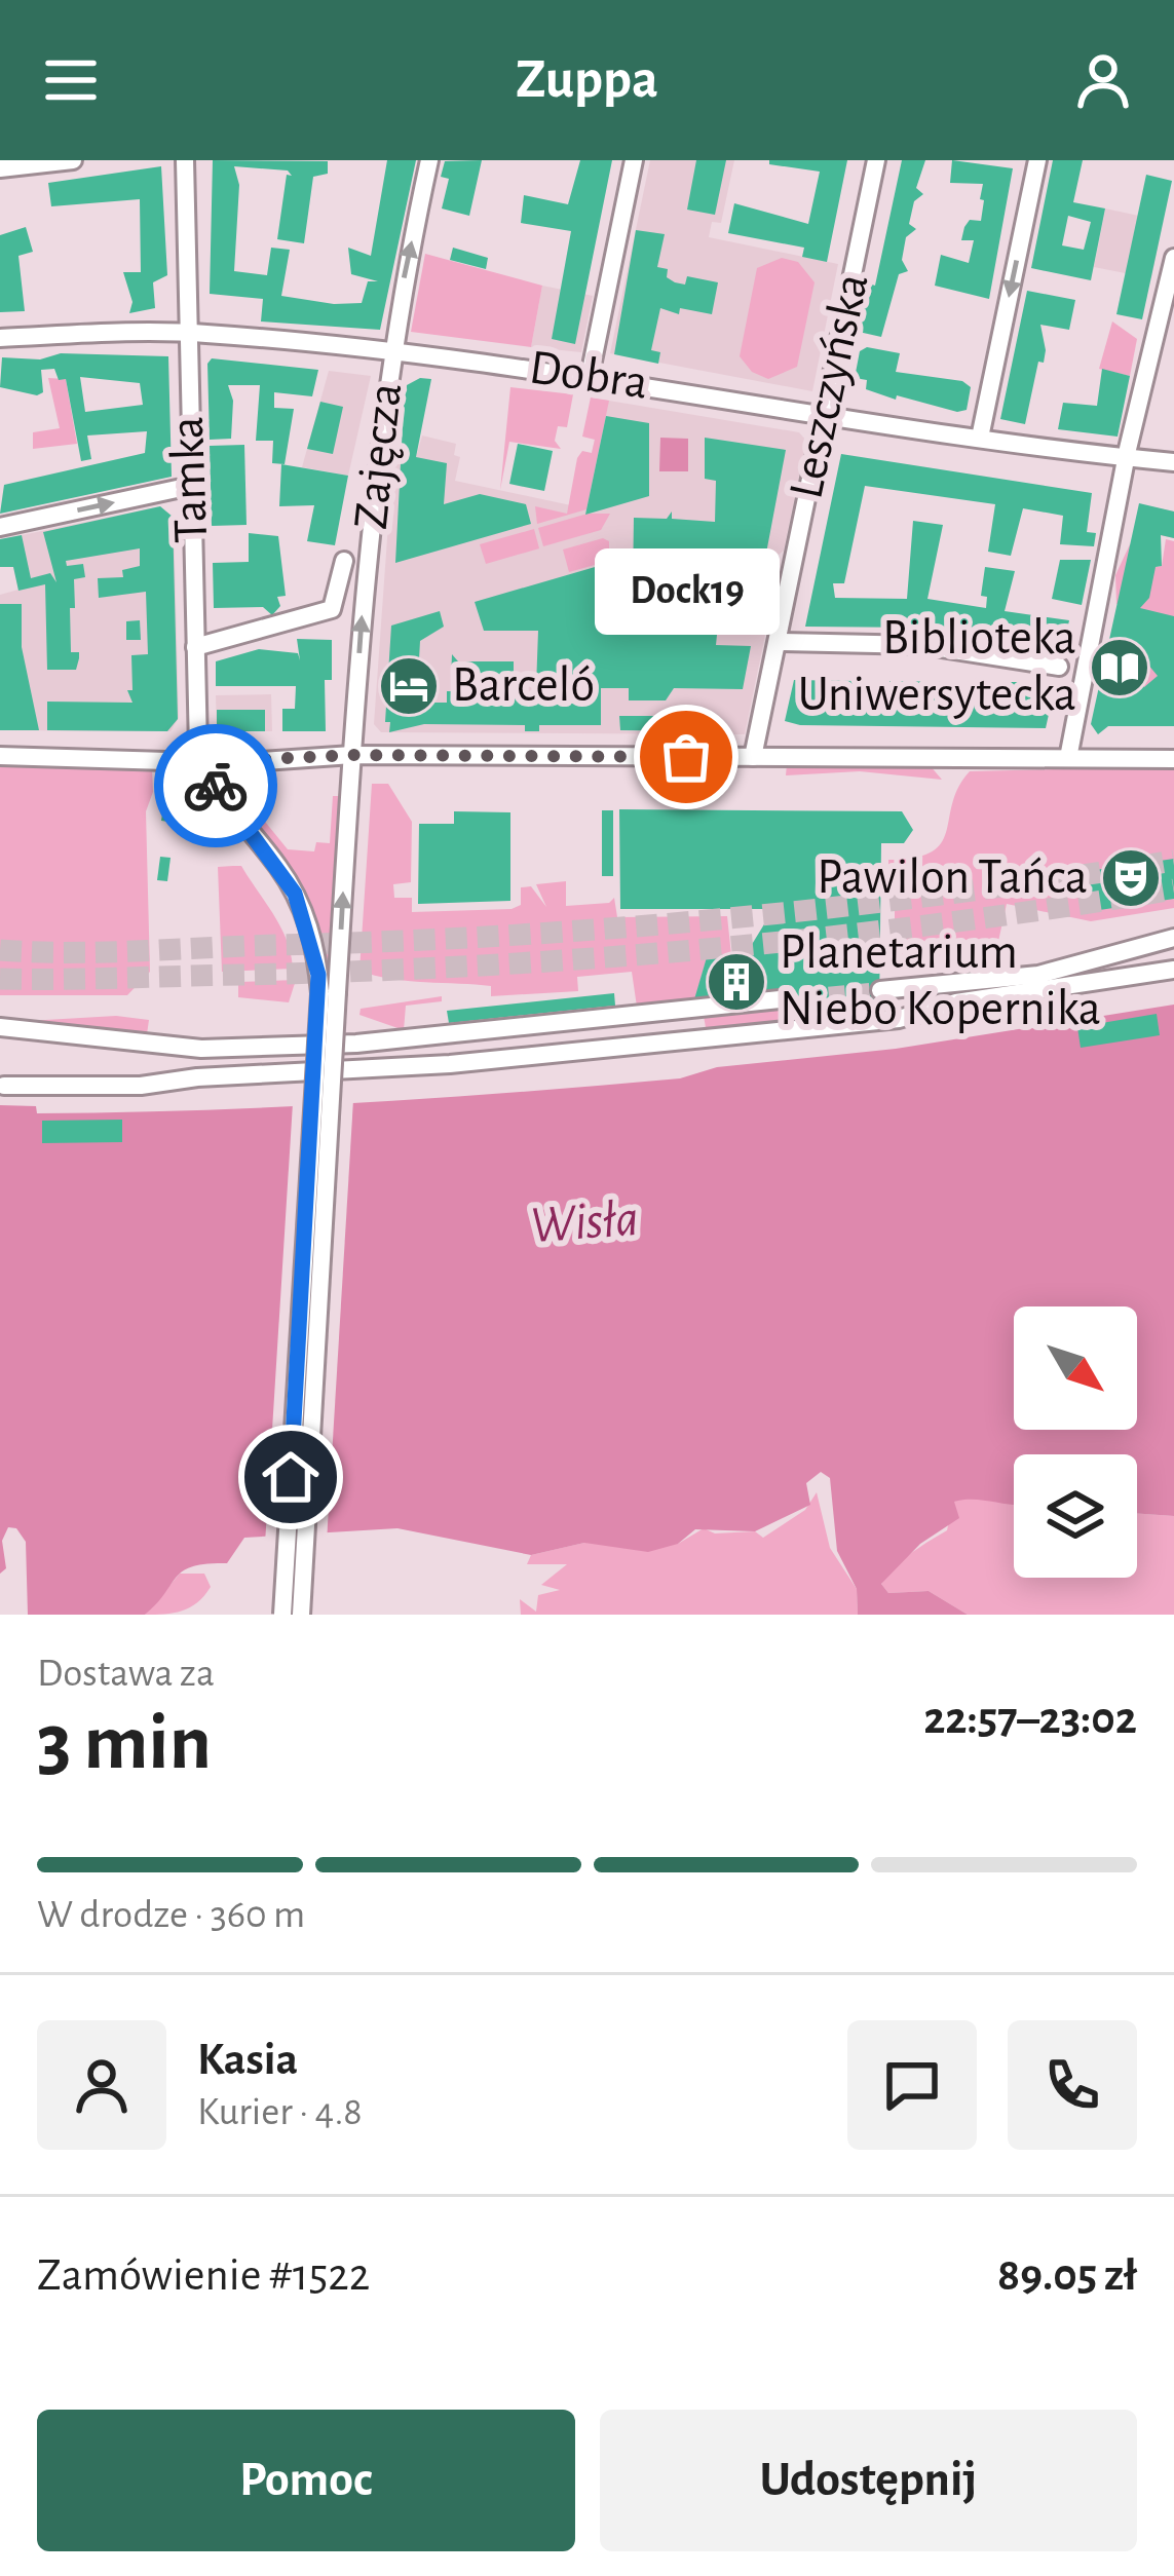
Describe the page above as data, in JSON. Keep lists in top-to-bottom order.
{
  "streets": {
    "street": [
      "Dobra",
      "Leszczyńska",
      "Zajęcza",
      "Tamka"
    ]
  },
  "crossings": [
    ["Dobra", "Leszczyńska"],
    ["Dobra", "Zajęcza"],
    ["Dobra", "Tamka"]
  ],
  "one_way": ["Zajęcza"],
  "water": ["Wisła"],
  "places": {
    "library": ["Biblioteka Uniwersytecka"],
    "hotel": ["Barceló"],
    "other": ["Dock19"],
    "theatre": ["Pawilon Tańca"],
    "building": ["Planetarium Niebo Kopernika"]
  },
  "north": "bottom right",
  "page": {
    "header": "Zuppa",
    "bubble": "Dock19",
    "heading": ["3 min", "Dostawa za", "22:57–23:02"],
    "panel": [
      "Kasia",
      "Kurier · 4.8",
      "Zamówienie #1522",
      "89.05 zł"
    ],
    "bar": "W drodze · 360 m",
    "buttons": ["Pomoc", "Udostępnij"]
  }
}
